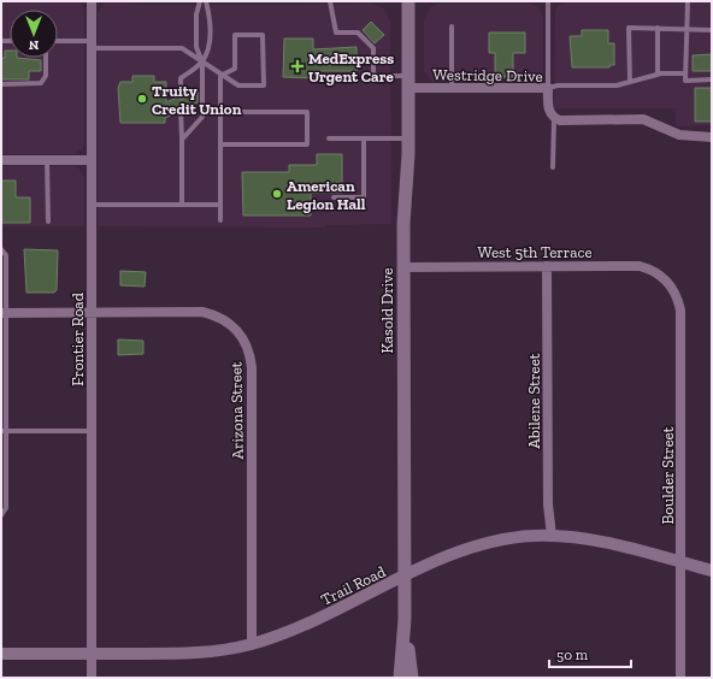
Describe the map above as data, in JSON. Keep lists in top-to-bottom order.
{
  "streets": {
    "main road": ["Kasold Drive"],
    "street": [
      "Westridge Drive",
      "West 5th Terrace",
      "Frontier Road",
      "Abilene Street",
      "Arizona Street",
      "Boulder Street",
      "Trail Road"
    ]
  },
  "crossings": [
    ["Westridge Drive", "Kasold Drive"],
    ["West 5th Terrace", "Kasold Drive"],
    ["West 5th Terrace", "Abilene Street"],
    ["West 5th Terrace", "Boulder Street"],
    ["Kasold Drive", "Trail Road"],
    ["Frontier Road", "Arizona Street"],
    ["Frontier Road", "Trail Road"],
    ["Abilene Street", "Trail Road"],
    ["Arizona Street", "Trail Road"],
    ["Boulder Street", "Trail Road"]
  ],
  "places": {
    "health": ["MedExpress Urgent Care"],
    "other": ["Truity Credit Union", "American Legion Hall"]
  },
  "scale_bar": "50 m",
  "north": "bottom"
}
